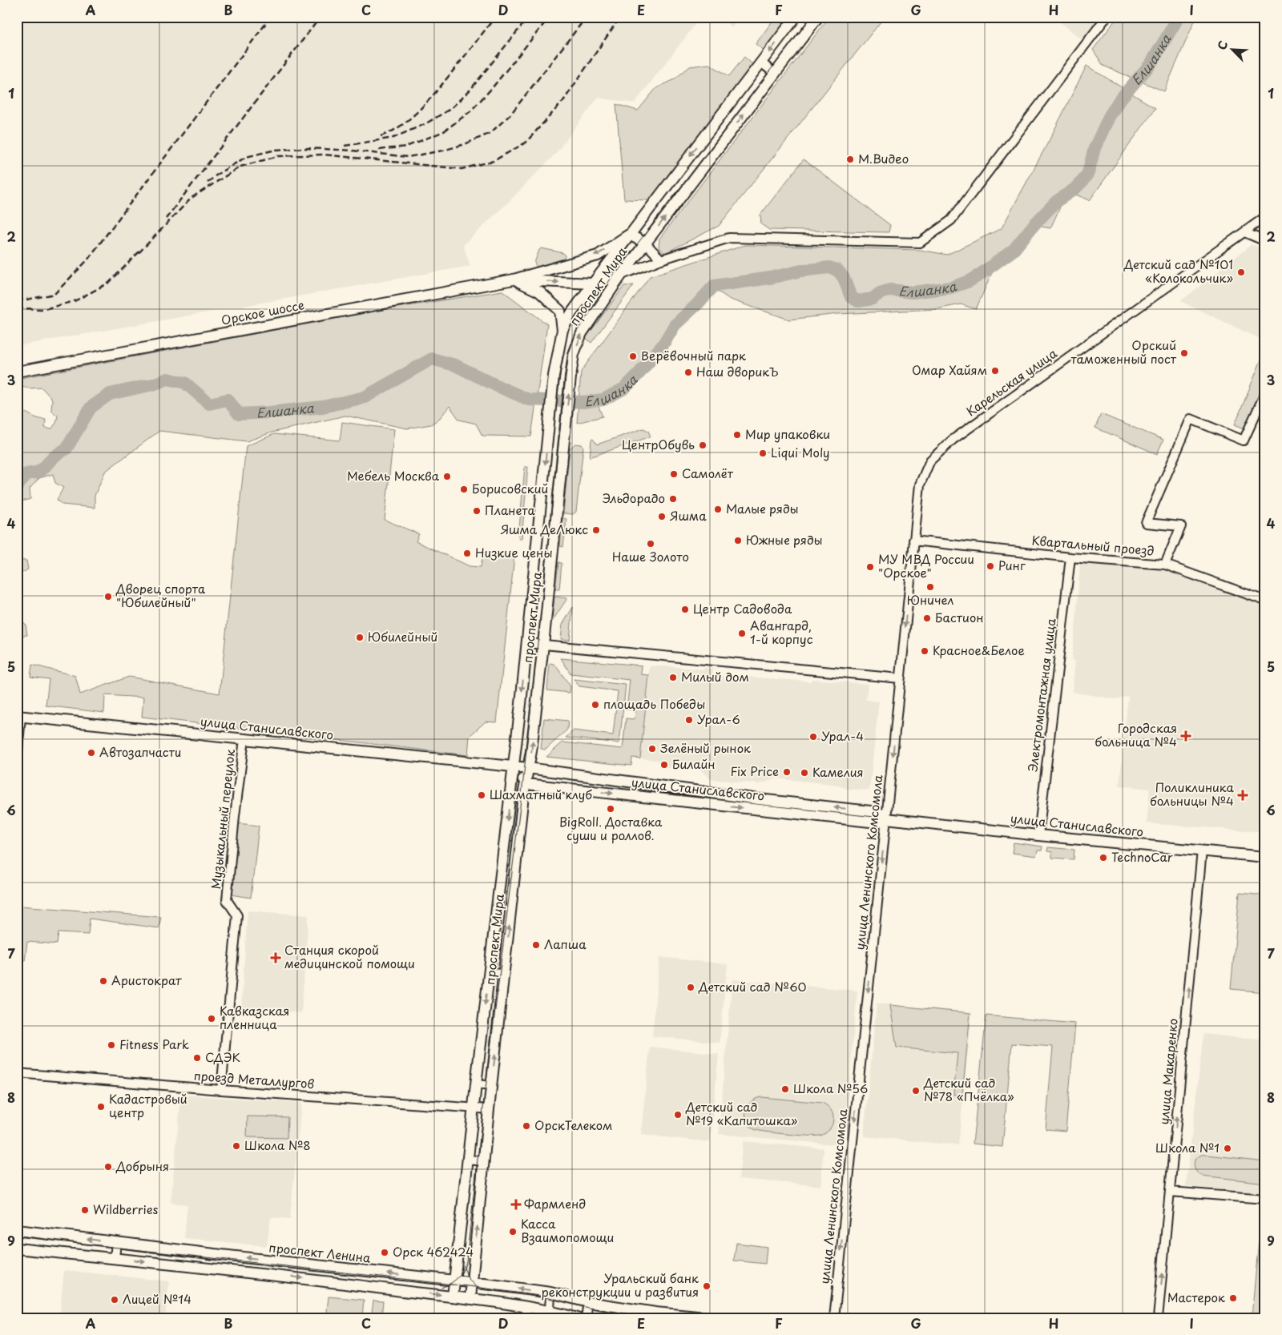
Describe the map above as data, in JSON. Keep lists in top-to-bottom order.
{
  "streets": {
    "main road": [
      "проспект Мира",
      "Орское шоссе",
      "улица Станиславского",
      "проспект Ленина"
    ],
    "street": [
      "Карельская улица",
      "Квартальный проезд",
      "Электромонтажная улица",
      "Музыкальный переулок",
      "улица Ленинского Комсомола",
      "улица Макаренко",
      "проезд Металлургов"
    ]
  },
  "crossings": [
    ["проспект Мира", "улица Станиславского"],
    ["проспект Мира", "проезд Металлургов"],
    ["проспект Мира", "проспект Ленина"],
    ["Карельская улица", "улица Ленинского Комсомола"],
    ["Квартальный проезд", "Электромонтажная улица"],
    ["Квартальный проезд", "улица Ленинского Комсомола"],
    ["Электромонтажная улица", "улица Станиславского"],
    ["улица Станиславского", "Музыкальный переулок"],
    ["улица Станиславского", "улица Ленинского Комсомола"],
    ["улица Станиславского", "улица Макаренко"],
    ["Музыкальный переулок", "проезд Металлургов"]
  ],
  "one_way": ["улица Ленинского Комсомола", "улица Макаренко"],
  "water": ["Елшанка"],
  "places": {
    "other": [
      "М.Видео",
      "Детский сад №101 «Колокольчик»",
      "Орский таможенный пост",
      "Верёвочный парк",
      "Омар Хайям",
      "Наш дворикЪ",
      "Мир упаковки",
      "ЦентрОбувь",
      "Liqui Moly",
      "Самолёт",
      "Мебель Москва",
      "Борисовский",
      "Эльдорадо",
      "Малые ряды",
      "Планета",
      "Яшма",
      "Яшма ДеЛюкс",
      "Южные ряды",
      "Наше Золото",
      "Низкие цены",
      "Ринг",
      "МУ МВД России \"Орское\"",
      "Юничел",
      "Дворец спорта \"Юбилейный\"",
      "Центр Садовода",
      "Бастион",
      "Авангард, 1-й корпус",
      "Юбилейный",
      "Красное&Белое",
      "Милый дом",
      "площадь Победы",
      "Урал-6",
      "Урал-4",
      "Зелёный рынок",
      "Автозапчасти",
      "Билайн",
      "Fix Price",
      "Камелия",
      "Шахматный клуб",
      "BigRoll. Доставка суши и роллов.",
      "TechnoCar",
      "Лапша",
      "Аристократ",
      "Детский сад №60",
      "Кавказская пленница",
      "Fitness Park",
      "СДЭК",
      "Школа №56",
      "Детский сад №78 «Пчёлка»",
      "Кадастровый центр",
      "Детский сад №19 «Капитошка»",
      "ОрскТелеком",
      "Школа №8",
      "Школа №1",
      "Добрыня",
      "Wildberries",
      "Касса Взаимопомощи",
      "Орск 462424",
      "Уральский банк реконструкции и развития",
      "Мастерок",
      "Лицей №14"
    ],
    "health": [
      "Городская больница №4",
      "Поликлиника больницы №4",
      "Станция скорой медицинской помощи",
      "Фармленд"
    ]
  },
  "north": "top left",
  "grid": {
    "columns": [
      "A",
      "B",
      "C",
      "D",
      "E",
      "F",
      "G",
      "H",
      "I"
    ],
    "rows": [
      "1",
      "2",
      "3",
      "4",
      "5",
      "6",
      "7",
      "8",
      "9"
    ]
  }
}
